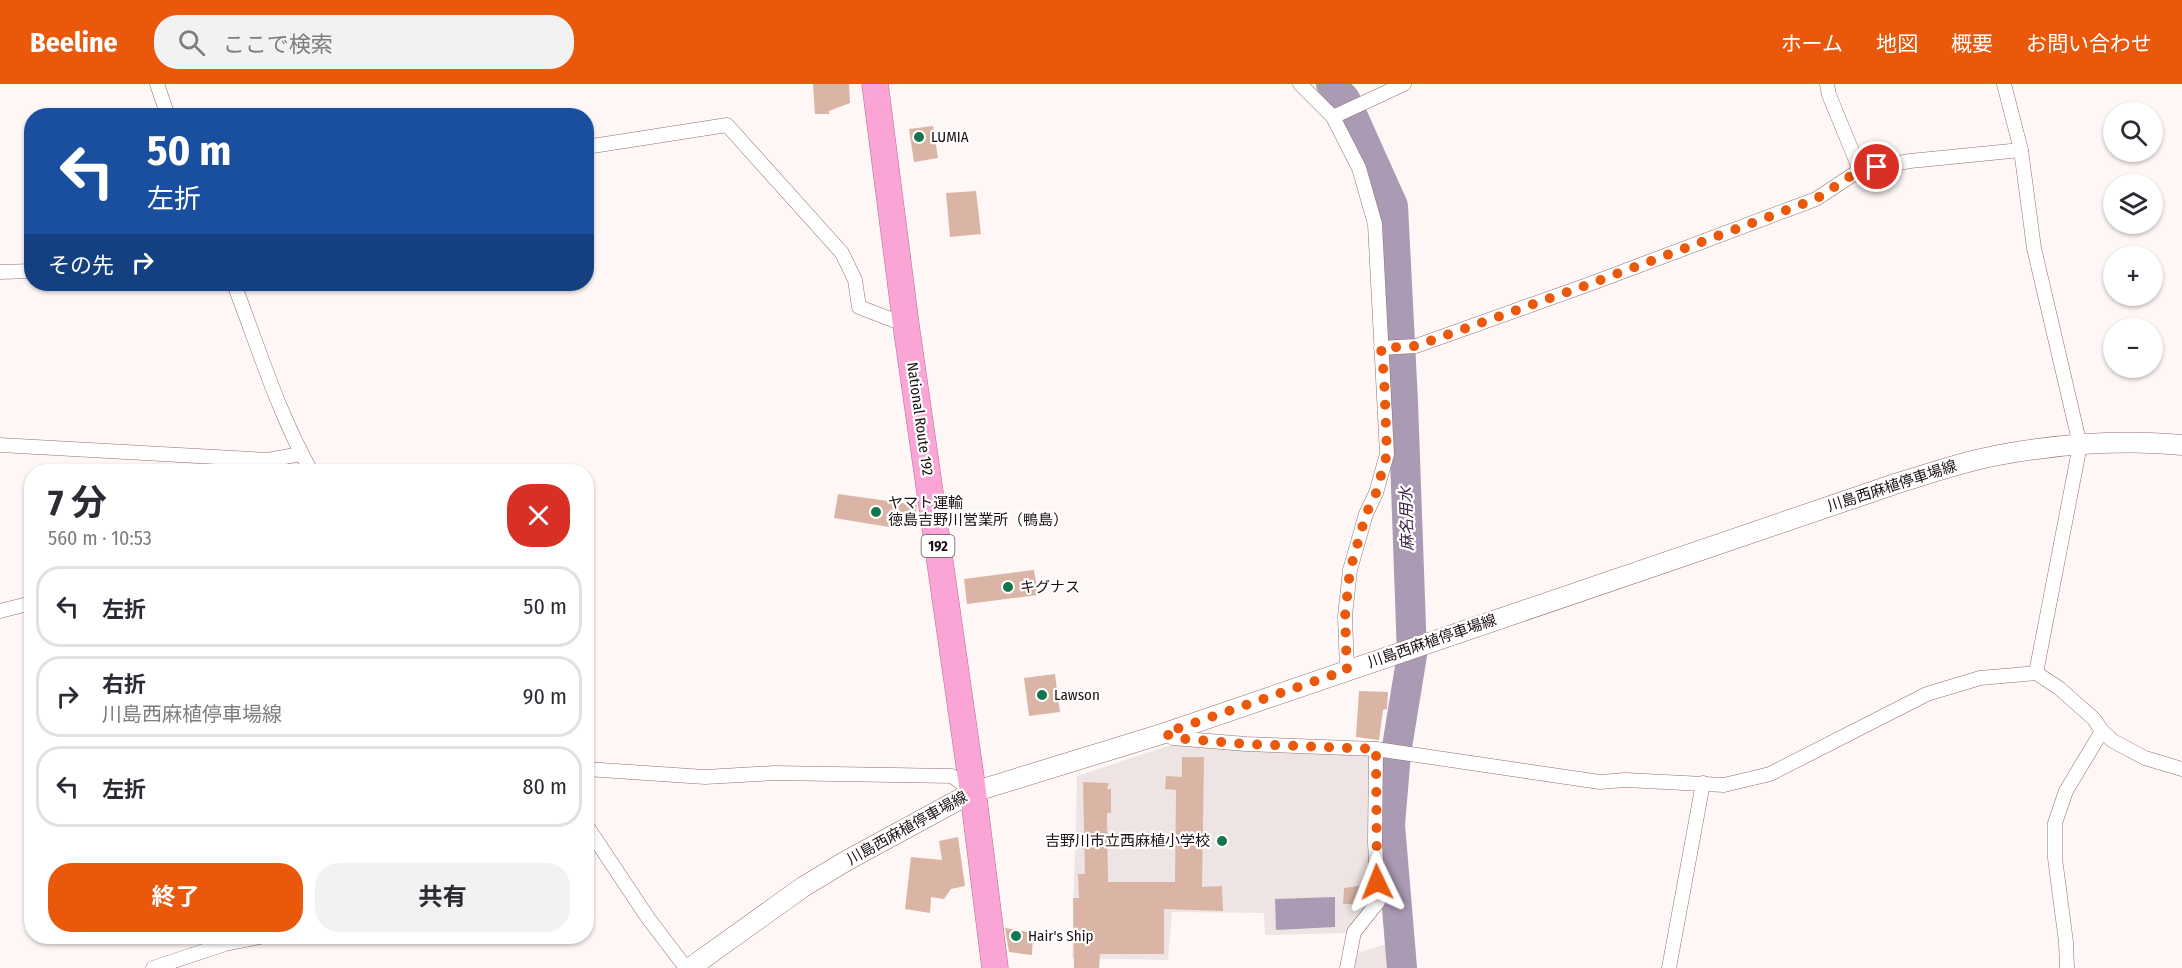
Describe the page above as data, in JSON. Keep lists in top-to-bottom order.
{
  "streets": {
    "highway": ["National Route 192", "192"],
    "main road": ["川島西麻植停車場線"]
  },
  "crossings": [
    ["National Route 192", "川島西麻植停車場線"]
  ],
  "water": ["麻名用水"],
  "places": [
    "LUMIA",
    "ヤマト運輸 徳島吉野川営業所（鴨島）",
    "キグナス",
    "Lawson",
    "吉野川市立西麻植小学校",
    "Hair's Ship"
  ],
  "page": {
    "header": "Beeline",
    "search": "ここで検索",
    "nav": [
      "ホーム",
      "地図",
      "概要",
      "お問い合わせ"
    ],
    "map_buttons": ["+", "−"],
    "turn": ["50 m", "左折"],
    "then": "その先",
    "heading": ["7 分", "560 m · 10:53"],
    "list": [
      {
        "name": "左折",
        "value": "50 m"
      },
      {
        "name": "右折",
        "note": "川島西麻植停車場線",
        "value": "90 m"
      },
      {
        "name": "左折",
        "value": "80 m"
      }
    ],
    "buttons": ["終了", "共有"]
  }
}
